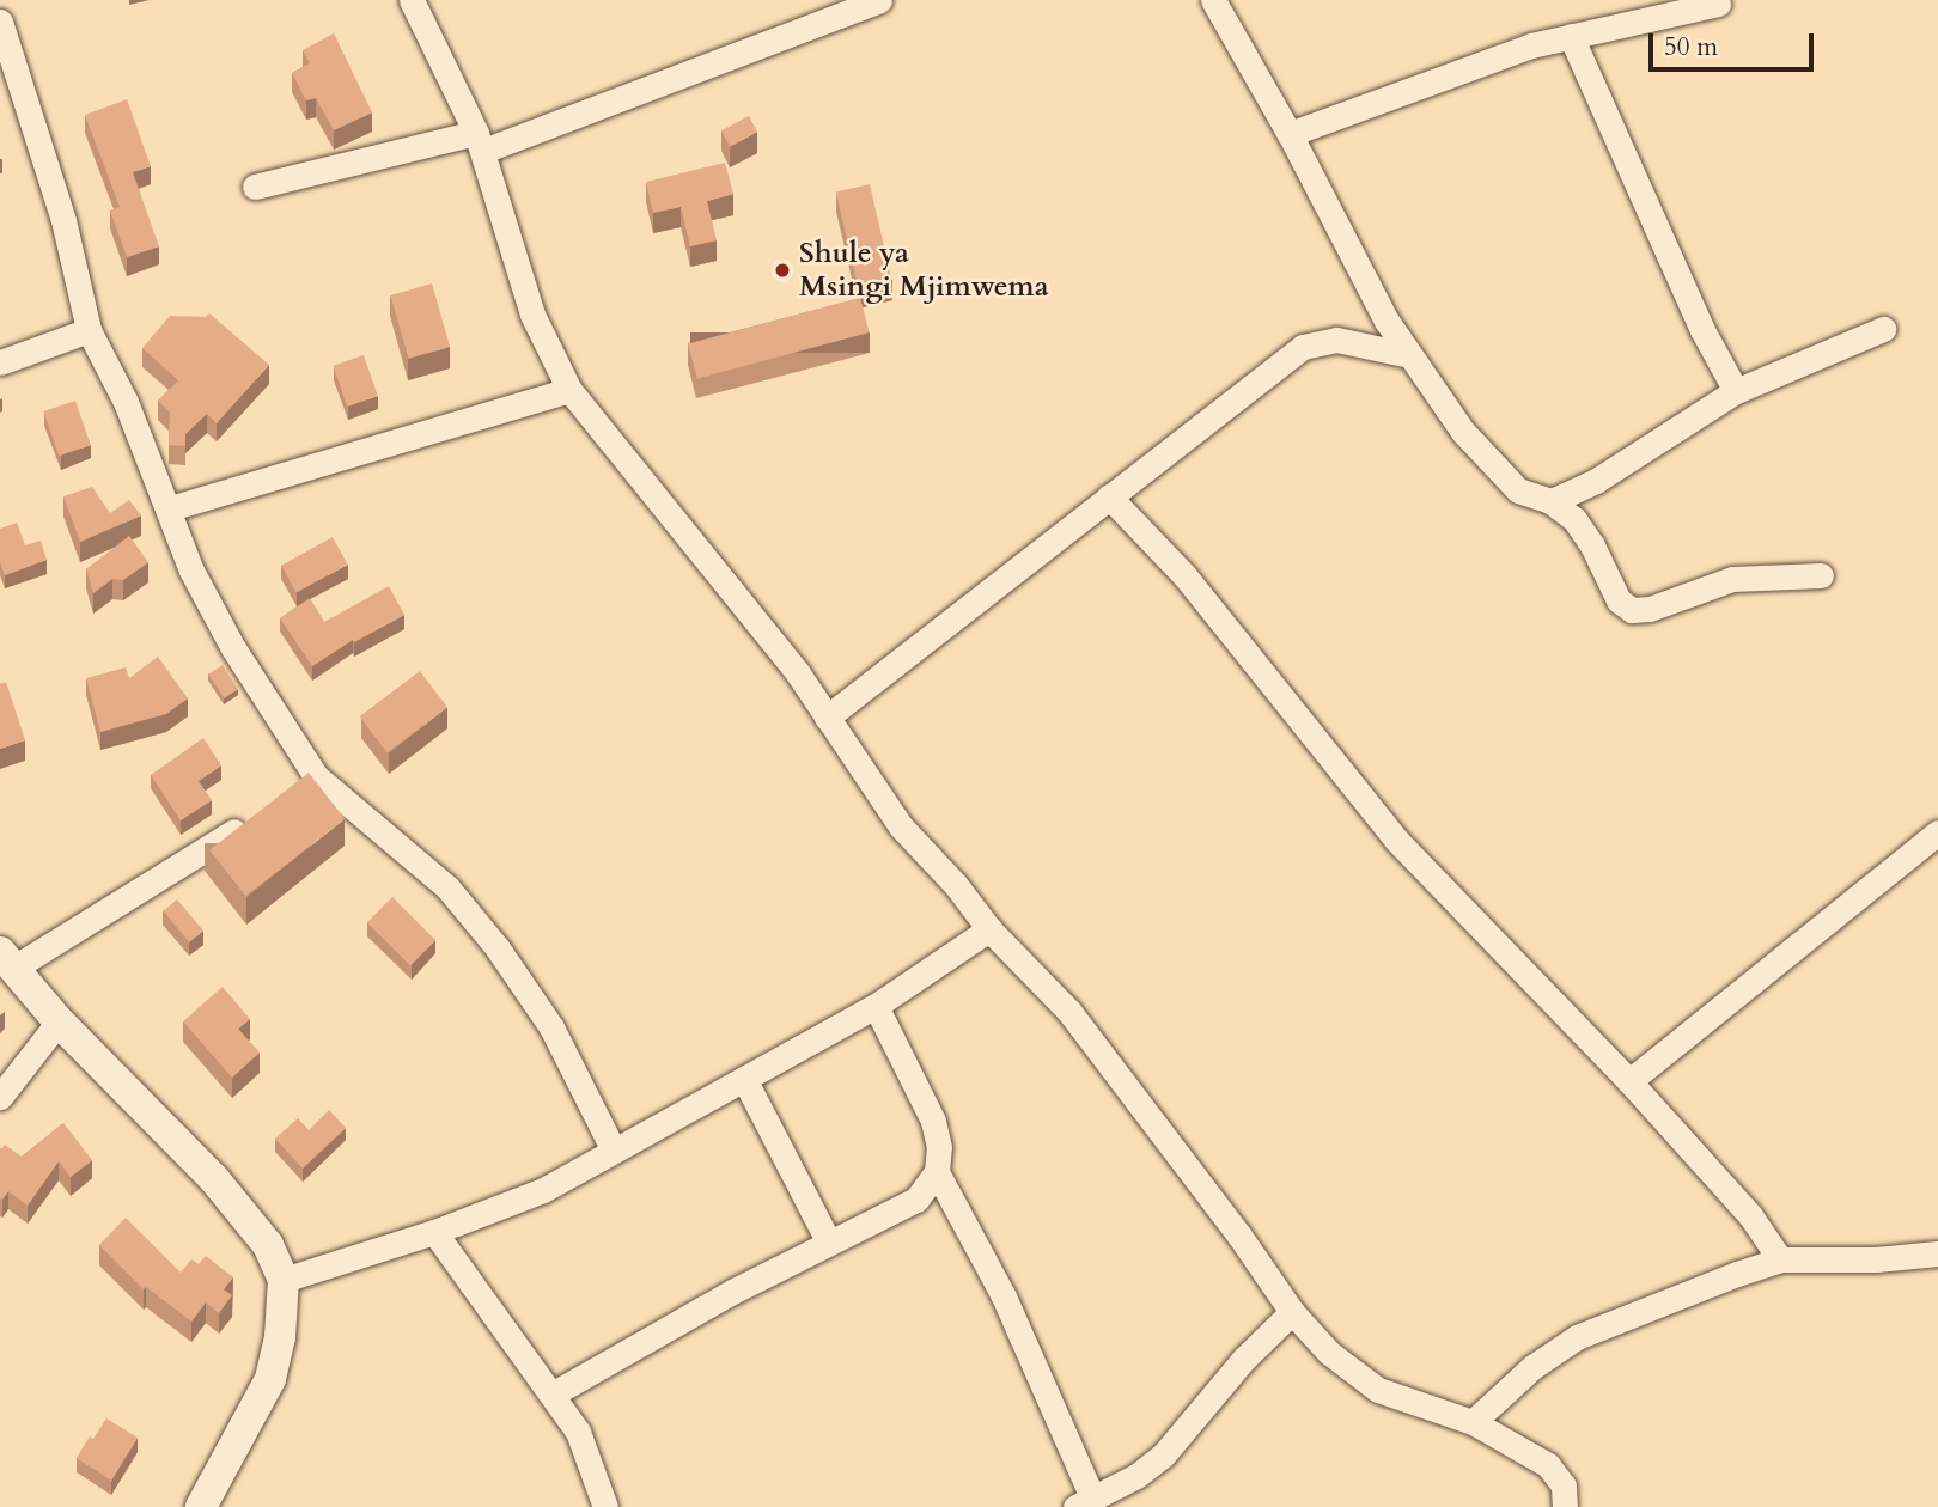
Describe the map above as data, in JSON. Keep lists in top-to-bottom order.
{
  "places": ["Shule ya Msingi Mjimwema"],
  "scale_bar": "50 m"
}
